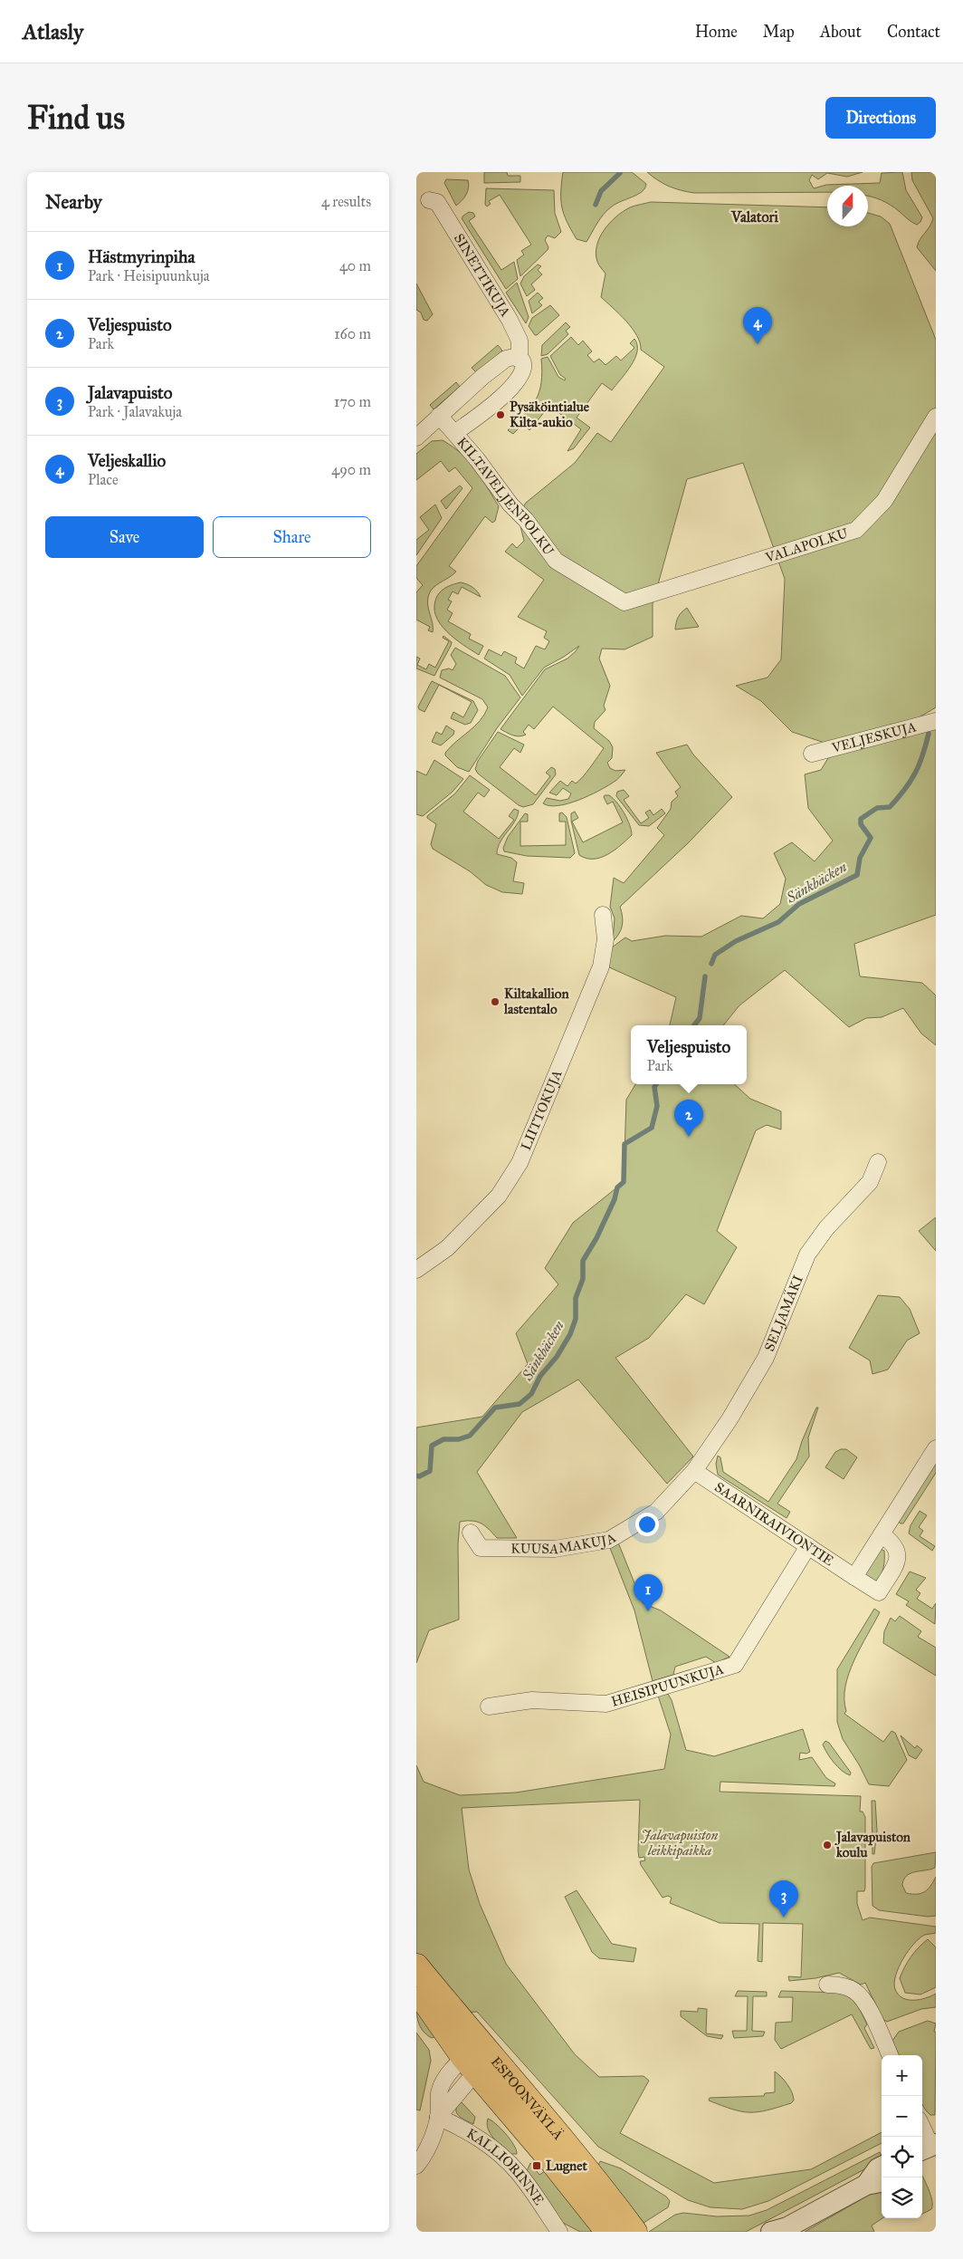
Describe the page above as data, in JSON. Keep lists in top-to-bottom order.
{
  "streets": {
    "main road": ["ESPOONVÄYLÄ"],
    "street": [
      "SINETTIKUJA",
      "KILTAVELJENPOLKU",
      "VALAPOLKU",
      "VELJESKUJA",
      "LIITTOKUJA",
      "SELJAMÄKI",
      "SAARNIRAIVIONTIE",
      "KUUSAMAKUJA",
      "HEISIPUUNKUJA",
      "KALLIORINNE"
    ]
  },
  "crossings": [
    ["SINETTIKUJA", "KILTAVELJENPOLKU"],
    ["KILTAVELJENPOLKU", "VALAPOLKU"],
    ["SELJAMÄKI", "SAARNIRAIVIONTIE"],
    ["SELJAMÄKI", "KUUSAMAKUJA"],
    ["SAARNIRAIVIONTIE", "KUUSAMAKUJA"],
    ["SAARNIRAIVIONTIE", "HEISIPUUNKUJA"]
  ],
  "districts": ["Valatori"],
  "water": ["Sänkbäcken"],
  "parks": ["Jalavapuiston leikkipaikka"],
  "places": {
    "other": ["Pysäköintialue Kilta-aukio", "Kiltakallion lastentalo", "Jalavapuiston koulu"],
    "transit": ["Lugnet"]
  },
  "north": "top",
  "page": {
    "header": "Atlasly",
    "nav": [
      "Home",
      "Map",
      "About",
      "Contact"
    ],
    "buttons": [
      "Directions",
      ["Save", "Share"]
    ],
    "title": "Find us",
    "heading": ["Nearby", "4 results"],
    "list": [
      {
        "mark": "1",
        "name": "Hästmyrinpiha",
        "note": "Park · Heisipuunkuja",
        "value": "40 m"
      },
      {
        "mark": "2",
        "name": "Veljespuisto",
        "note": "Park",
        "value": "160 m"
      },
      {
        "mark": "3",
        "name": "Jalavapuisto",
        "note": "Park · Jalavakuja",
        "value": "170 m"
      },
      {
        "mark": "4",
        "name": "Veljeskallio",
        "note": "Place",
        "value": "490 m"
      }
    ],
    "pins": [
      "4",
      "2",
      "1",
      "3"
    ],
    "popup": ["Veljespuisto", "Park"],
    "map_buttons": ["+", "−"]
  }
}
